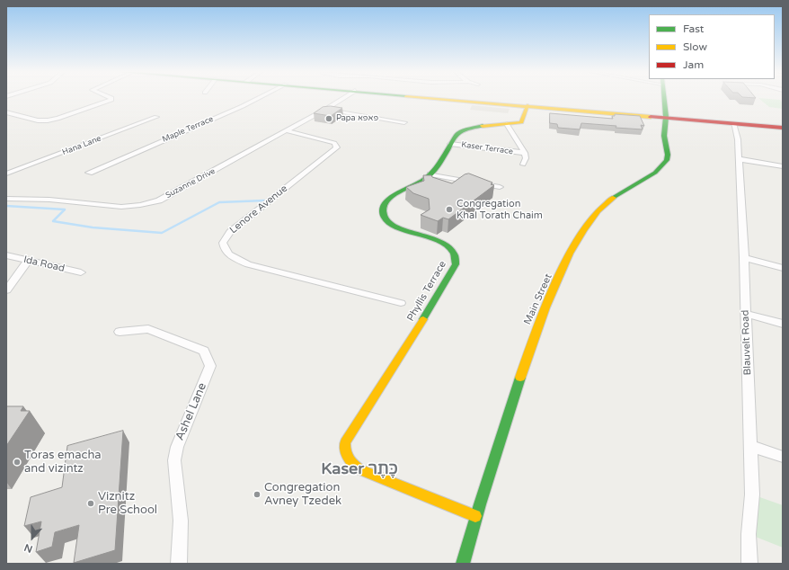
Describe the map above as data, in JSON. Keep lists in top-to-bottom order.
{
  "streets": {
    "street": [
      "Maple Terrace",
      "Hana Lane",
      "Kaser Terrace",
      "Suzanne Drive",
      "Lenore Avenue",
      "Ida Road",
      "Phyllis Terrace",
      "Main Street",
      "Blauvelt Road",
      "Ashel Lane"
    ]
  },
  "crossings": [
    ["Kaser Terrace", "Phyllis Terrace"],
    ["Suzanne Drive", "Lenore Avenue"],
    ["Phyllis Terrace", "Main Street"]
  ],
  "districts": ["Kaser כֶּתֶר"],
  "places": [
    "Papa פאפא",
    "Congregation Khal Torath Chaim",
    "Toras emacha and vizintz",
    "Congregation Avney Tzedek",
    "Viznitz Pre School"
  ],
  "legend": ["Fast", "Slow", "Jam"],
  "north": "bottom"
}
